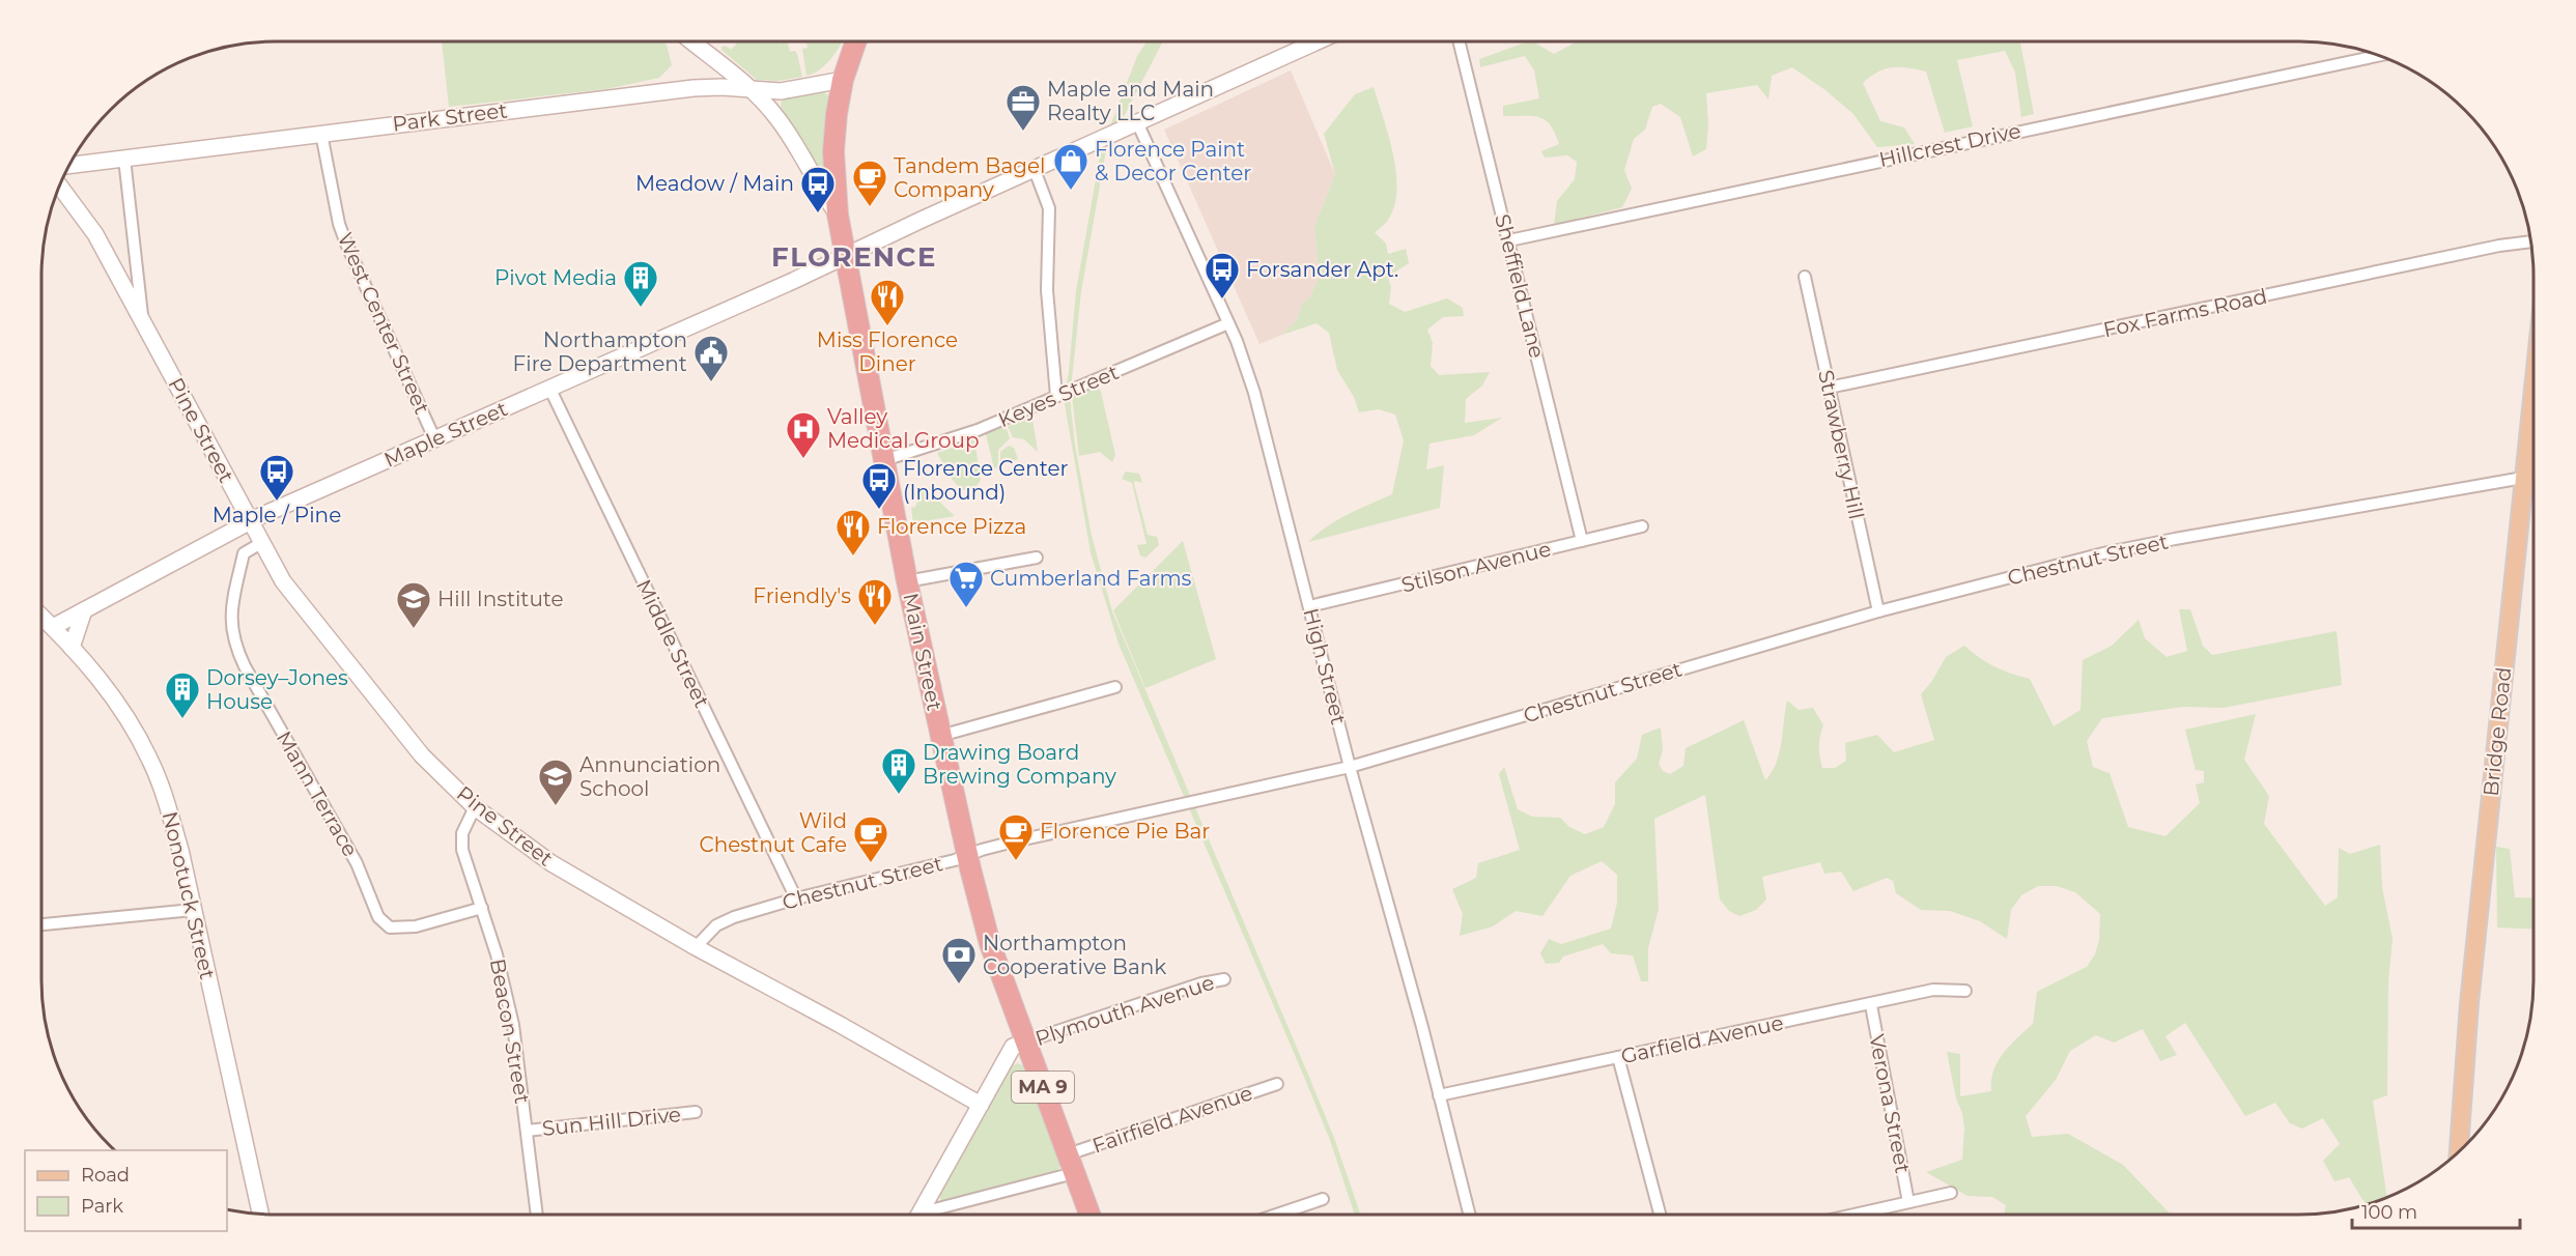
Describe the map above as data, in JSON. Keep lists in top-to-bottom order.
{
  "streets": {
    "highway": ["Main Street", "MA 9"],
    "main road": [
      "Park Street",
      "Pine Street",
      "Maple Street",
      "Bridge Road",
      "Nonotuck Street"
    ],
    "street": [
      "Hillcrest Drive",
      "Sheffield Lane",
      "Fox Farms Road",
      "West Center Street",
      "Keyes Street",
      "Strawberry Hill",
      "Chestnut Street",
      "Stilson Avenue",
      "Middle Street",
      "High Street",
      "Mann Terrace",
      "Plymouth Avenue",
      "Beacon Street",
      "Garfield Avenue",
      "Verona Street",
      "Fairfield Avenue",
      "Sun Hill Drive"
    ]
  },
  "crossings": [
    ["Park Street", "West Center Street"],
    ["Park Street", "Pine Street"],
    ["Park Street", "MA 9"],
    ["Hillcrest Drive", "Sheffield Lane"],
    ["Sheffield Lane", "Stilson Avenue"],
    ["Fox Farms Road", "Strawberry Hill"],
    ["West Center Street", "Maple Street"],
    ["Keyes Street", "Main Street"],
    ["Keyes Street", "High Street"],
    ["Pine Street", "Maple Street"],
    ["Pine Street", "Chestnut Street"],
    ["Pine Street", "Mann Terrace"],
    ["Pine Street", "Beacon Street"],
    ["Maple Street", "Middle Street"],
    ["Maple Street", "Main Street"],
    ["Maple Street", "High Street"],
    ["Maple Street", "Nonotuck Street"],
    ["Maple Street", "MA 9"],
    ["Strawberry Hill", "Chestnut Street"],
    ["Chestnut Street", "Middle Street"],
    ["Chestnut Street", "Main Street"],
    ["Chestnut Street", "High Street"],
    ["Chestnut Street", "Bridge Road"],
    ["Stilson Avenue", "High Street"],
    ["Main Street", "Plymouth Avenue"],
    ["Main Street", "MA 9"],
    ["High Street", "Garfield Avenue"],
    ["Mann Terrace", "Beacon Street"],
    ["Plymouth Avenue", "MA 9"],
    ["Beacon Street", "Sun Hill Drive"],
    ["Garfield Avenue", "Verona Street"],
    ["MA 9", "Fairfield Avenue"]
  ],
  "districts": ["FLORENCE"],
  "places": {
    "office": ["Maple and Main Realty LLC"],
    "shop": ["Florence Paint & Decor Center"],
    "cafe": ["Tandem Bagel Company", "Florence Pie Bar", "Wild Chestnut Cafe"],
    "bus stop": [
      "Meadow / Main",
      "Forsander Apt.",
      "Maple / Pine",
      "Florence Center (Inbound)"
    ],
    "building": ["Pivot Media", "Dorsey–Jones House", "Drawing Board Brewing Company"],
    "restaurant": ["Miss Florence Diner", "Florence Pizza", "Friendly's"],
    "public building": ["Northampton Fire Department"],
    "hospital": ["Valley Medical Group"],
    "supermarket": ["Cumberland Farms"],
    "school or university": ["Hill Institute", "Annunciation School"],
    "bank": ["Northampton Cooperative Bank"]
  },
  "legend": ["Road", "Park"],
  "scale_bar": "100 m"
}
